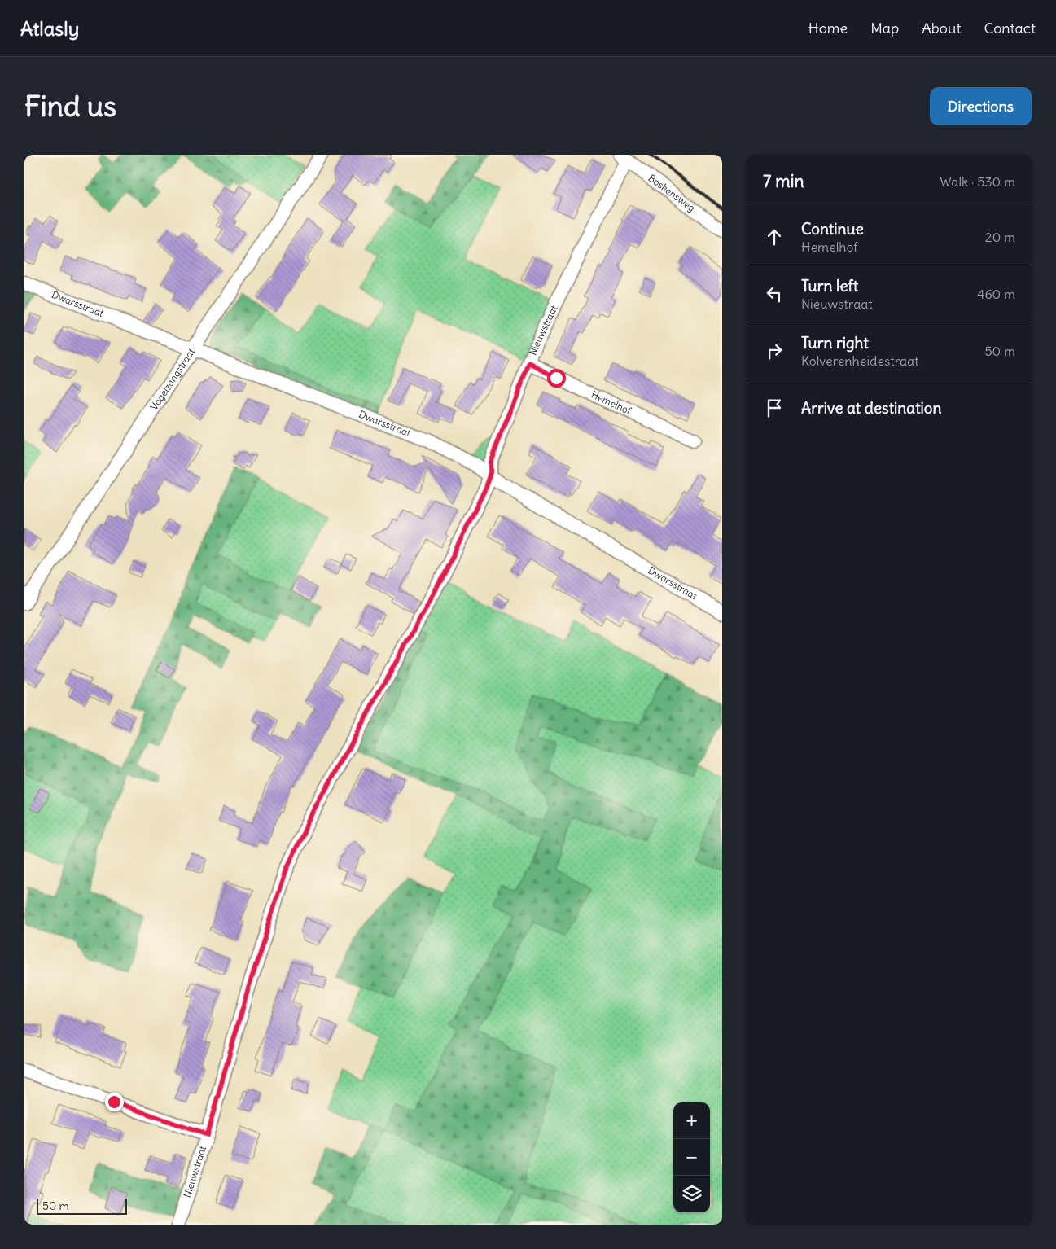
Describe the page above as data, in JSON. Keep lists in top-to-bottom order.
{
  "streets": {
    "street": [
      "Boskensweg",
      "Dwarsstraat",
      "Nieuwstraat",
      "Vogelzangstraat",
      "Hemelhof"
    ]
  },
  "crossings": [
    ["Boskensweg", "Nieuwstraat"],
    ["Dwarsstraat", "Nieuwstraat"],
    ["Dwarsstraat", "Vogelzangstraat"],
    ["Nieuwstraat", "Hemelhof"]
  ],
  "scale_bar": "50 m",
  "page": {
    "header": "Atlasly",
    "nav": [
      "Home",
      "Map",
      "About",
      "Contact"
    ],
    "buttons": "Directions",
    "title": "Find us",
    "heading": ["7 min", "Walk · 530 m"],
    "list": [
      ["Continue", "Hemelhof", "20 m"],
      ["Turn left", "Nieuwstraat", "460 m"],
      ["Turn right", "Kolverenheidestraat", "50 m"],
      "Arrive at destination"
    ],
    "map_buttons": ["+", "−"],
    "scale": "50 m"
  }
}
